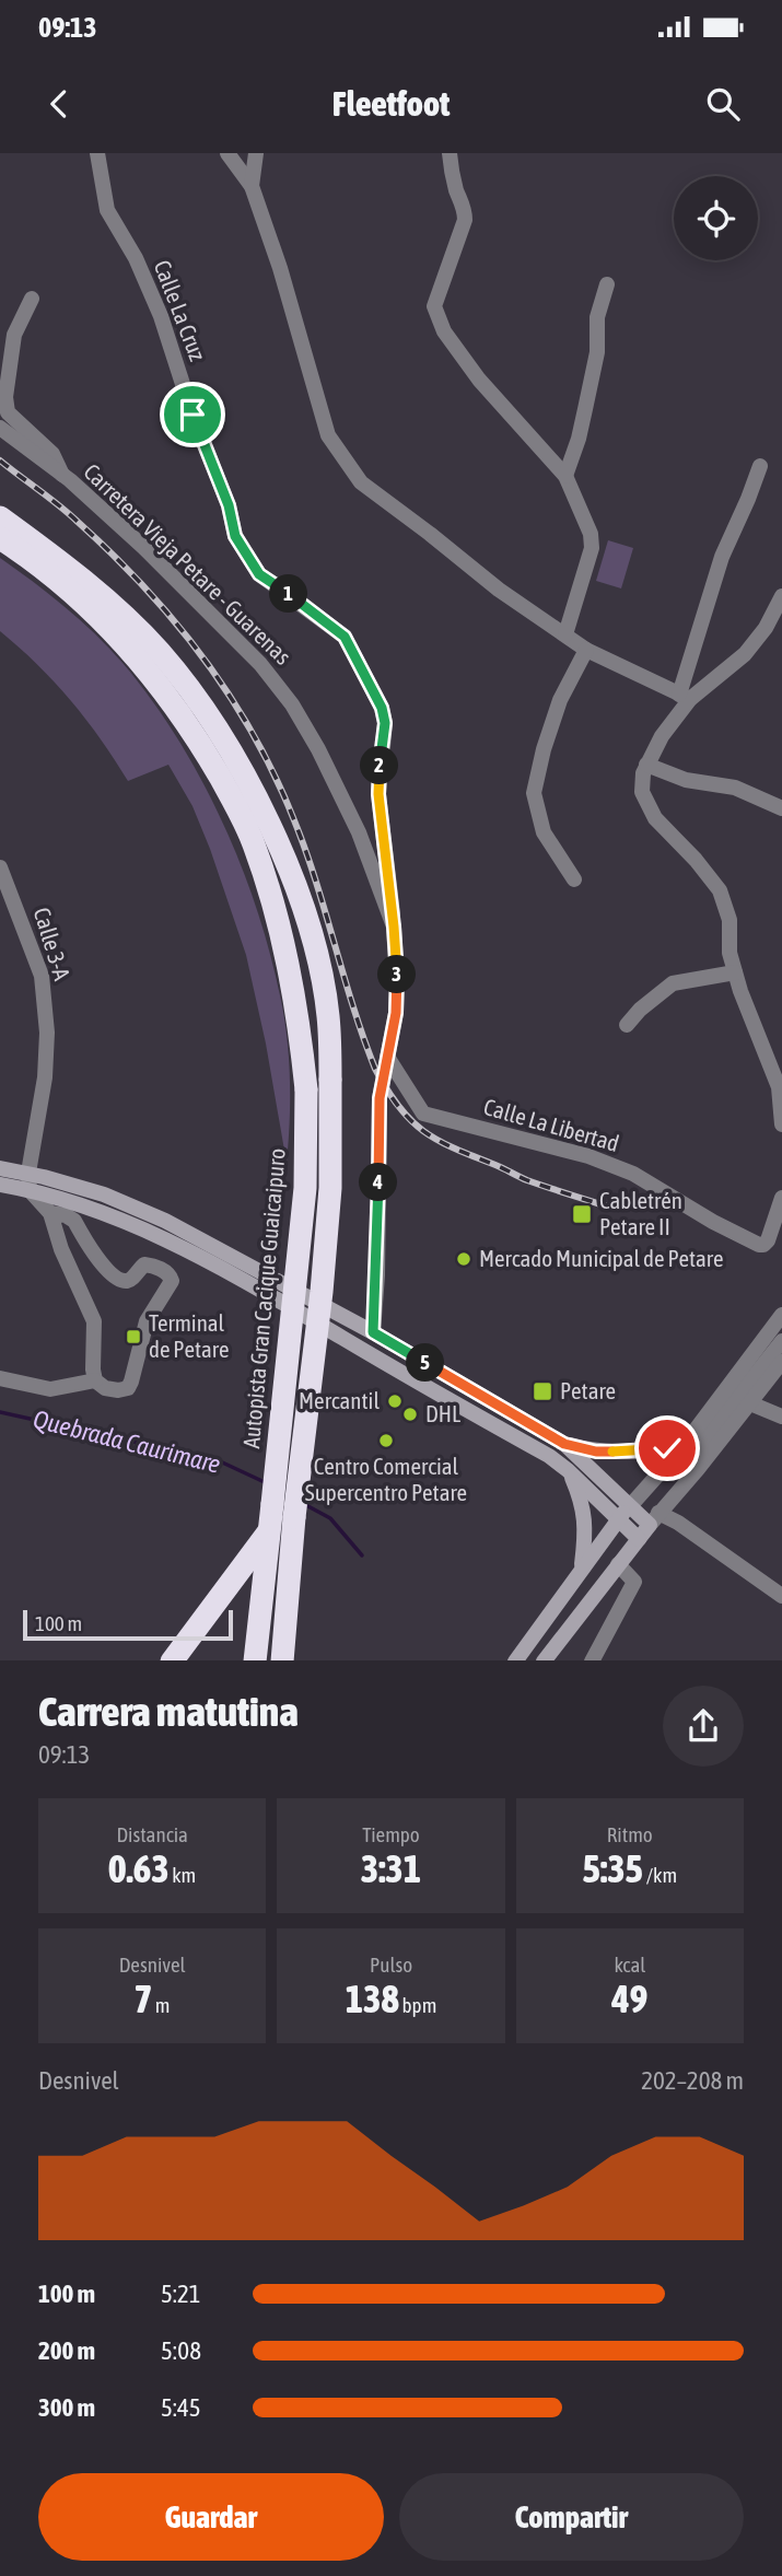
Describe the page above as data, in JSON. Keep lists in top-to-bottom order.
{
  "streets": {
    "highway": ["Autopista Gran Cacique Guaicaipuro"],
    "street": [
      "Calle La Cruz",
      "Carretera Vieja Petare - Guarenas",
      "Calle 3-A",
      "Calle La Libertad"
    ]
  },
  "crossings": [
    ["Calle La Cruz", "Carretera Vieja Petare - Guarenas"],
    ["Carretera Vieja Petare - Guarenas", "Calle La Libertad"]
  ],
  "water": ["Quebrada Caurimare"],
  "places": {
    "transit": ["Cabletrén Petare II", "Terminal de Petare", "Petare"],
    "other": [
      "Mercado Municipal de Petare",
      "Mercantil",
      "DHL",
      "Centro Comercial Supercentro Petare"
    ]
  },
  "scale_bar": "100 m",
  "page": {
    "status": "09:13",
    "header": "Fleetfoot",
    "pins": [
      "1",
      "2",
      "3",
      "4",
      "5"
    ],
    "scale": "100 m",
    "heading": ["Carrera matutina", "09:13"],
    "stats": [
      ["Distancia", "0.63 km"],
      ["Tiempo", "3:31"],
      ["Ritmo", "5:35 /km"],
      ["Desnivel", "7 m"],
      ["Pulso", "138 bpm"],
      ["kcal", "49"]
    ],
    "chart": ["Desnivel", "202–208 m"],
    "list": [
      {
        "name": "100 m",
        "note": "5:21"
      },
      {
        "name": "200 m",
        "note": "5:08"
      },
      {
        "name": "300 m",
        "note": "5:45"
      }
    ],
    "buttons": ["Guardar", "Compartir"]
  }
}
